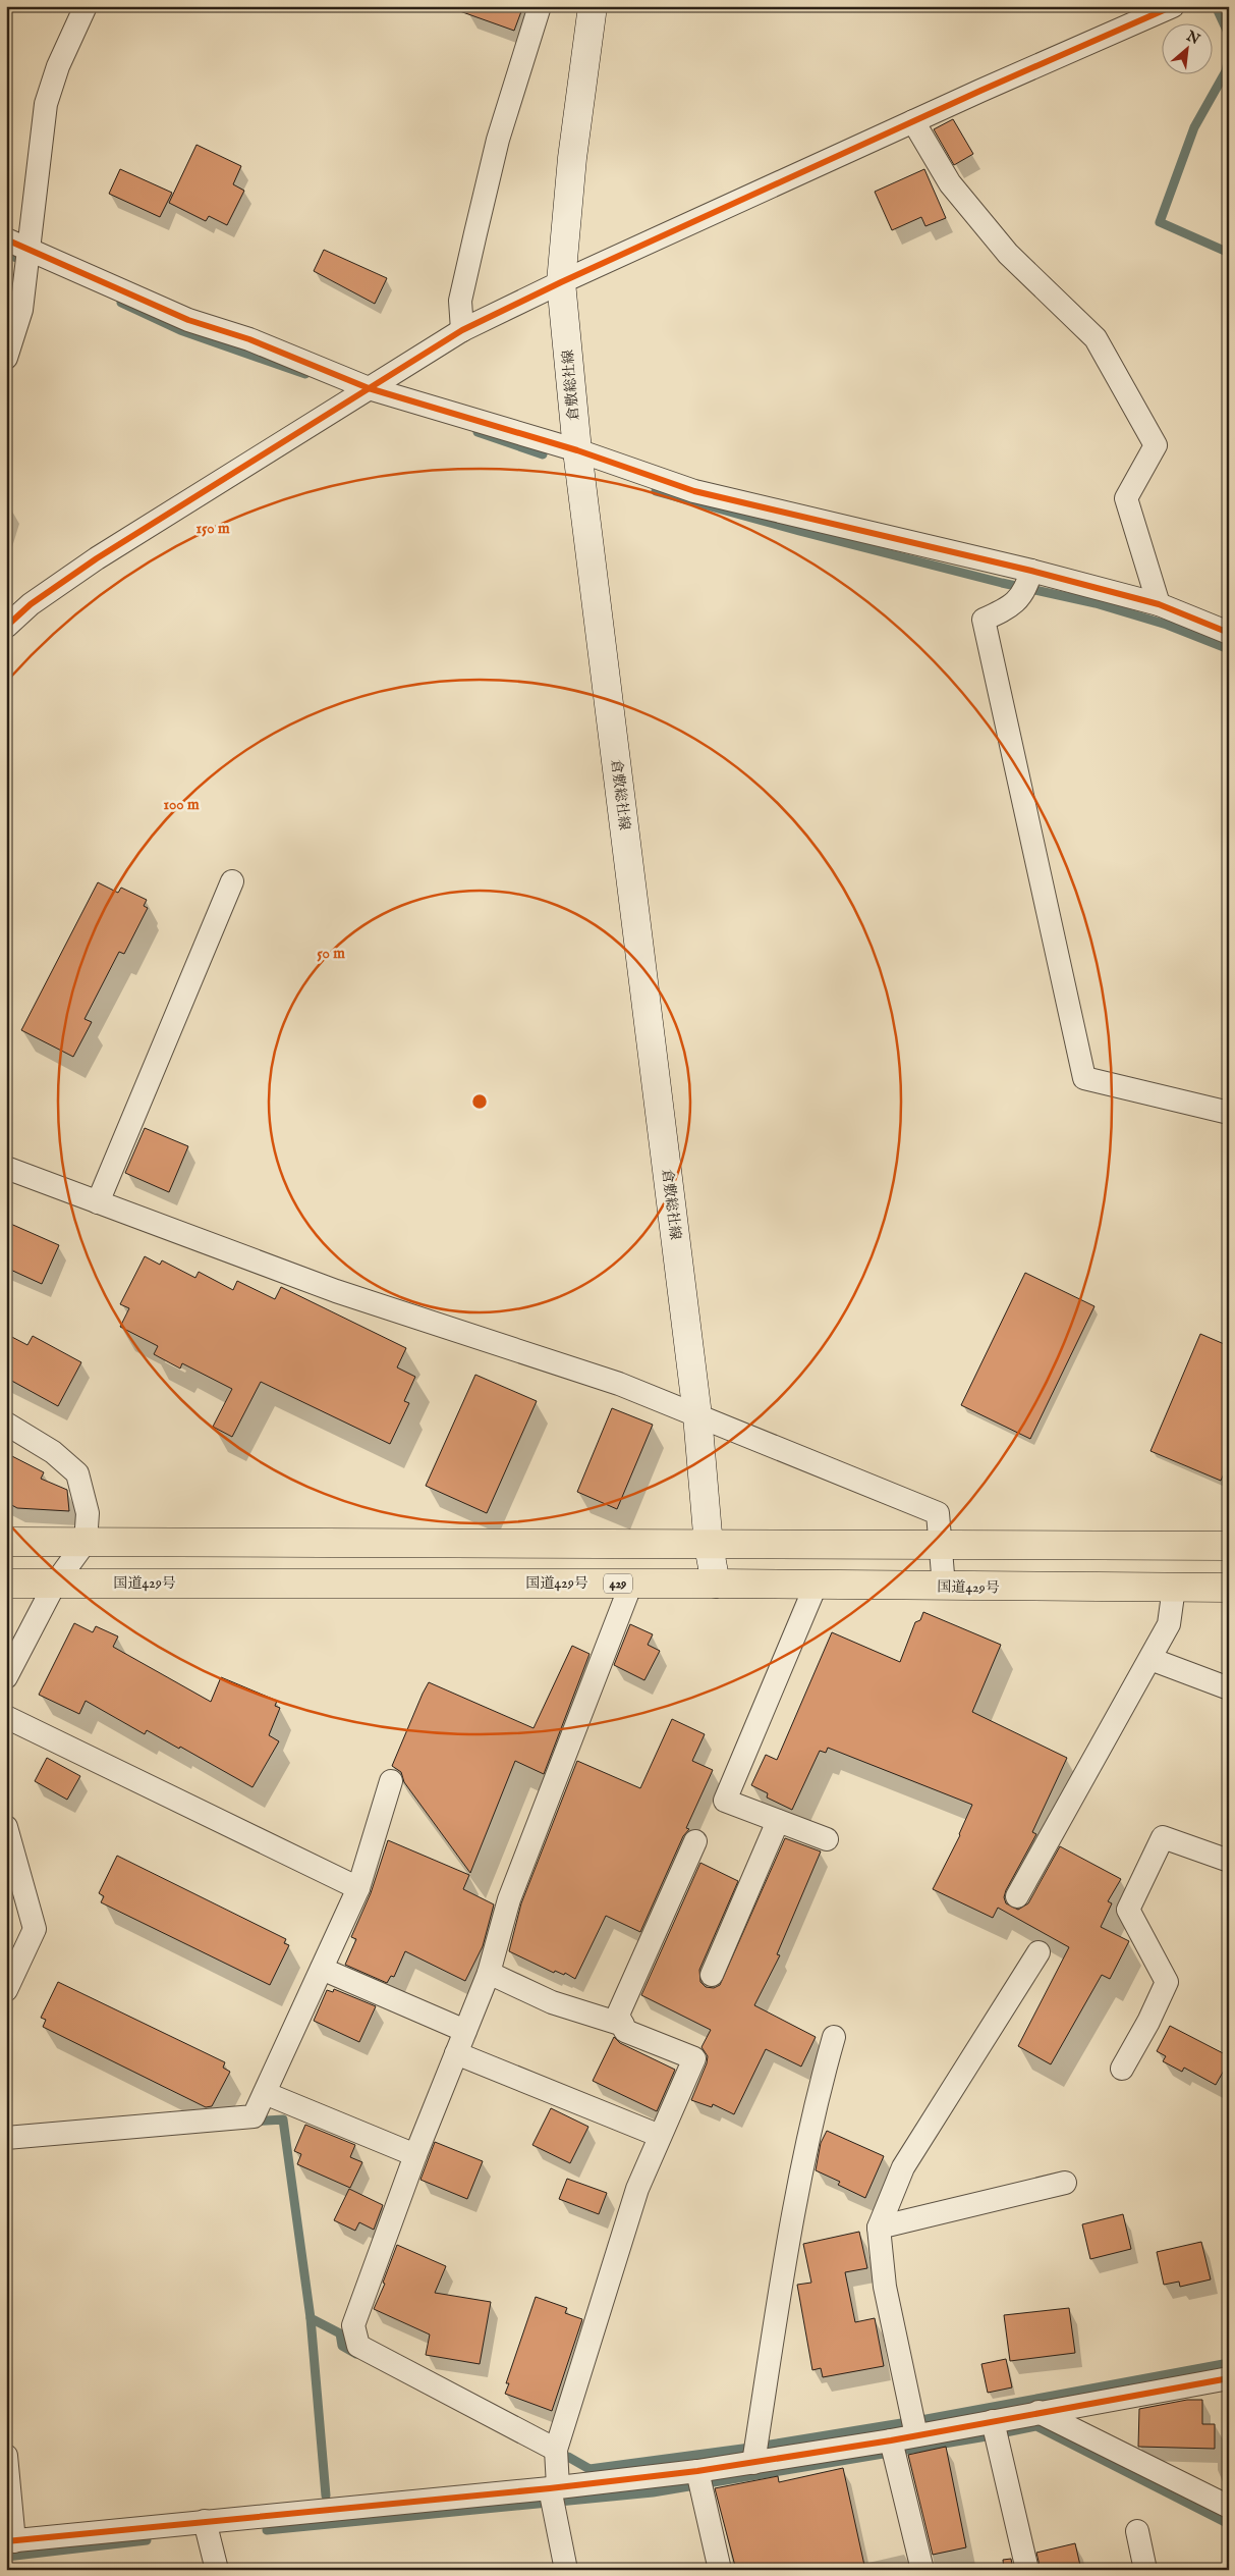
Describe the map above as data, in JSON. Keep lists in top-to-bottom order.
{
  "streets": {
    "highway": ["国道429号", "429"],
    "main road": ["倉敷総社線"]
  },
  "crossings": [
    ["倉敷総社線", "国道429号"]
  ],
  "north": "top right",
  "rings": ["150 m", "100 m", "50 m"]
}
